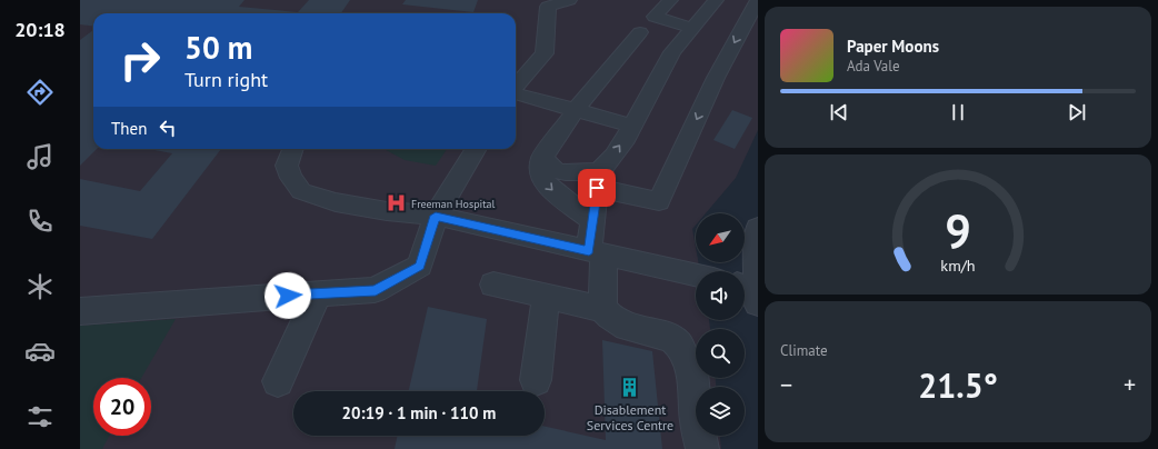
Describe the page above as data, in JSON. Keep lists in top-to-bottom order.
{
  "places": {
    "hospital": ["Freeman Hospital"],
    "building": ["Disablement Services Centre"]
  },
  "north": "bottom left",
  "page": {
    "tabs": "20:18",
    "turn": ["50 m", "Turn right"],
    "song": ["Paper Moons", "Ada Vale"],
    "then": "Then",
    "tile": "Climate",
    "heat": ["−", "21.5°", "+"],
    "limit": "20",
    "trip": "20:19 · 1 min · 110 m",
    "gauge": ["9", "km/h"]
  }
}
